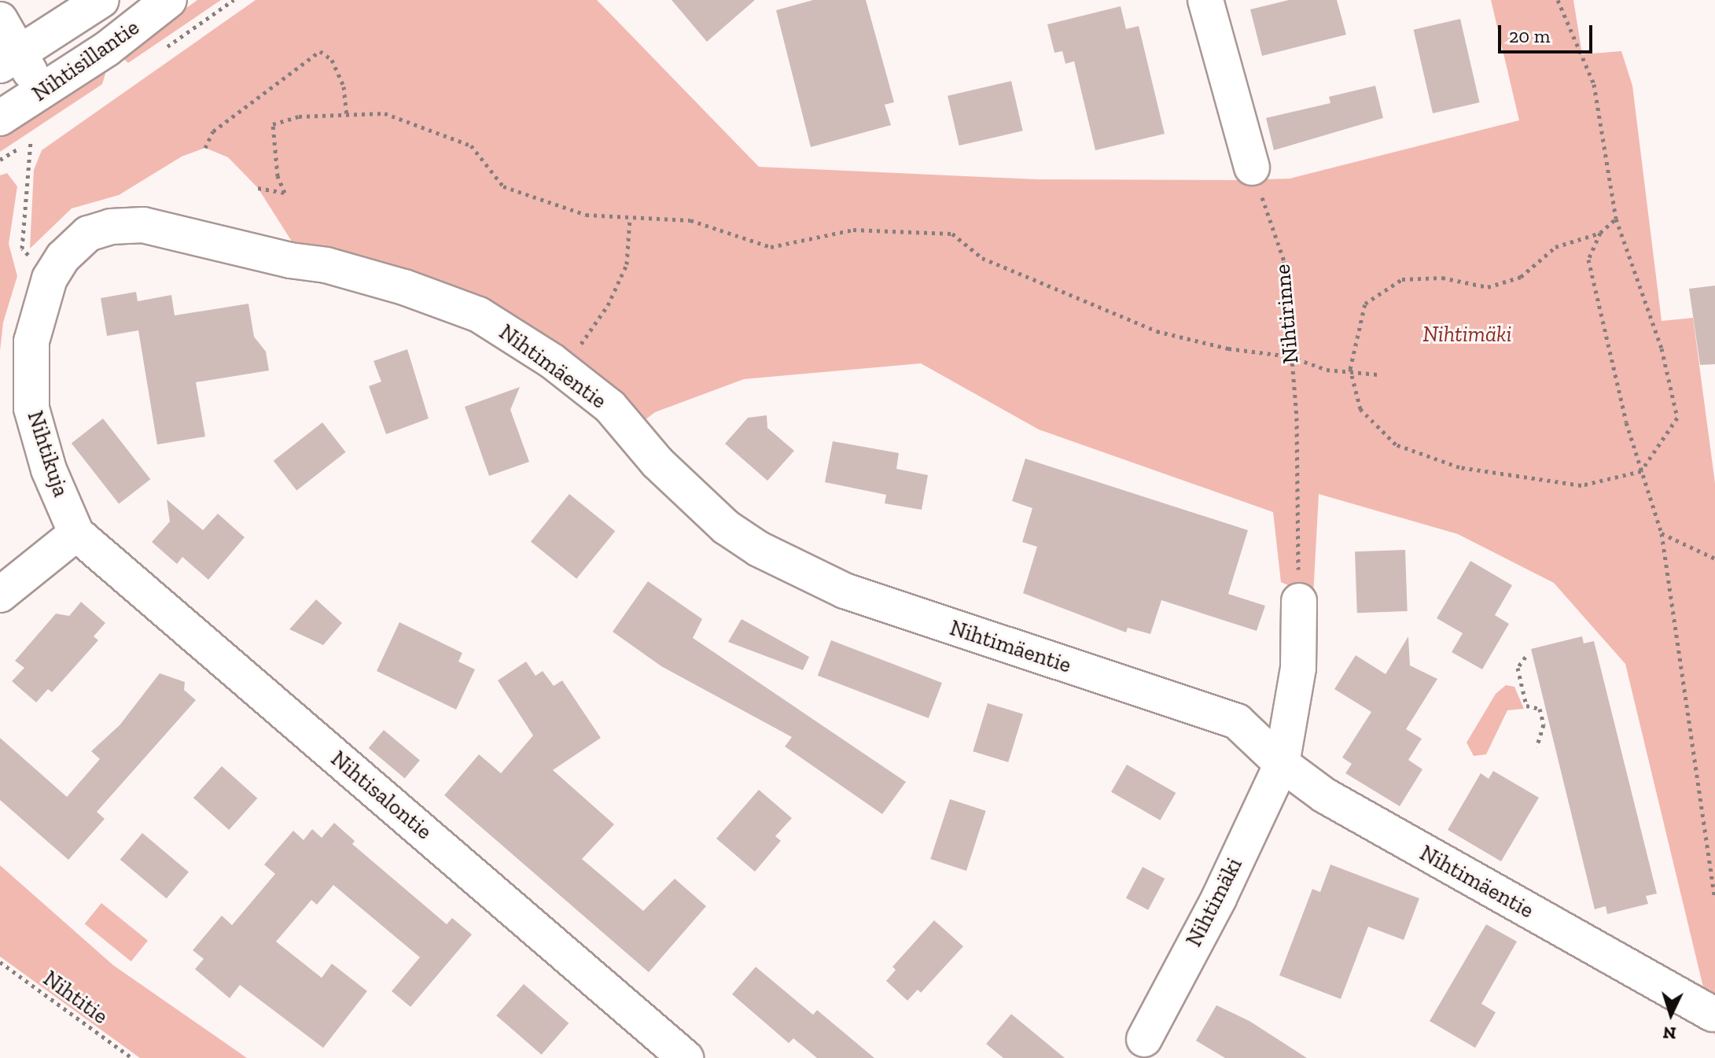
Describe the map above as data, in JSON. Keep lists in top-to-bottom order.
{
  "streets": {
    "street": [
      "Nihtisillantie",
      "Nihtimäentie",
      "Nihtikuja",
      "Nihtisalontie",
      "Nihtimäki"
    ],
    "path": ["Nihtirinne", "Nihtitie"]
  },
  "crossings": [
    ["Nihtirinne", "Nihtimäki"],
    ["Nihtimäentie", "Nihtikuja"],
    ["Nihtimäentie", "Nihtimäki"],
    ["Nihtikuja", "Nihtisalontie"]
  ],
  "parks": ["Nihtimäki"],
  "scale_bar": "20 m",
  "north": "bottom"
}
